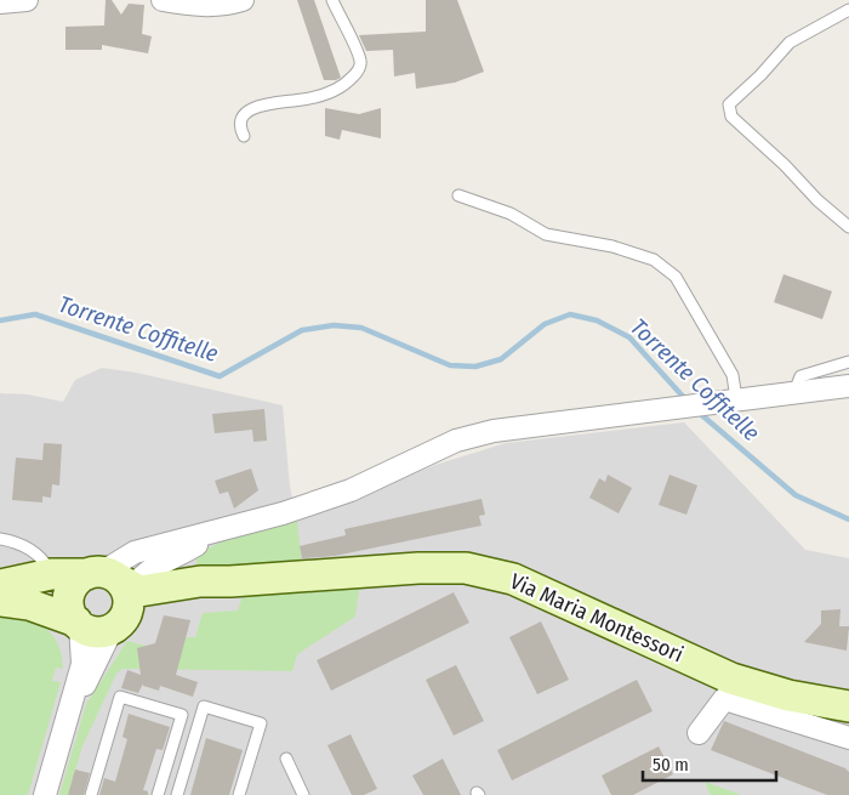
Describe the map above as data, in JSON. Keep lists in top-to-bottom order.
{
  "streets": {
    "street": ["Via Maria Montessori"]
  },
  "water": ["Torrente Coffitelle"],
  "scale_bar": "50 m"
}
